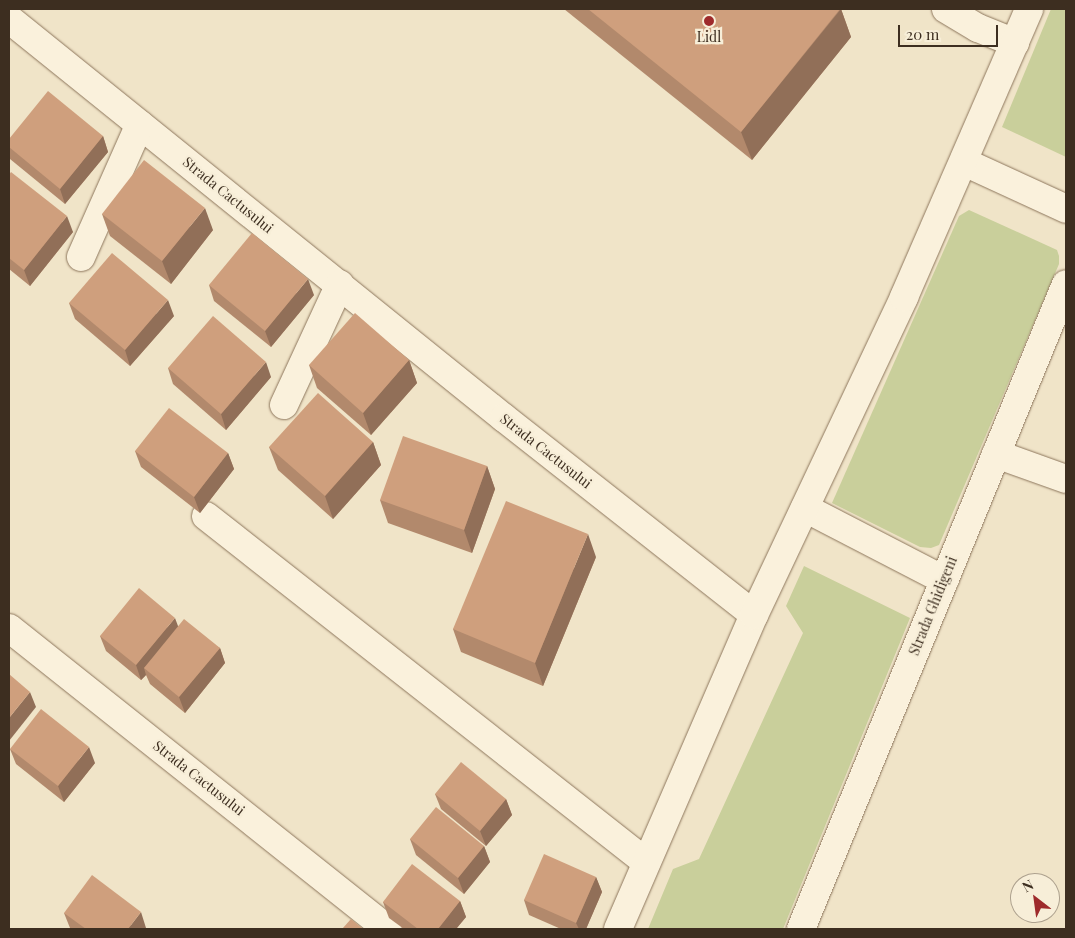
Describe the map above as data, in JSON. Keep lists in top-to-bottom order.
{
  "streets": {
    "street": ["Strada Cactusului", "Strada Ghidigeni"]
  },
  "places": ["Lidl"],
  "scale_bar": "20 m",
  "north": "top left"
}
